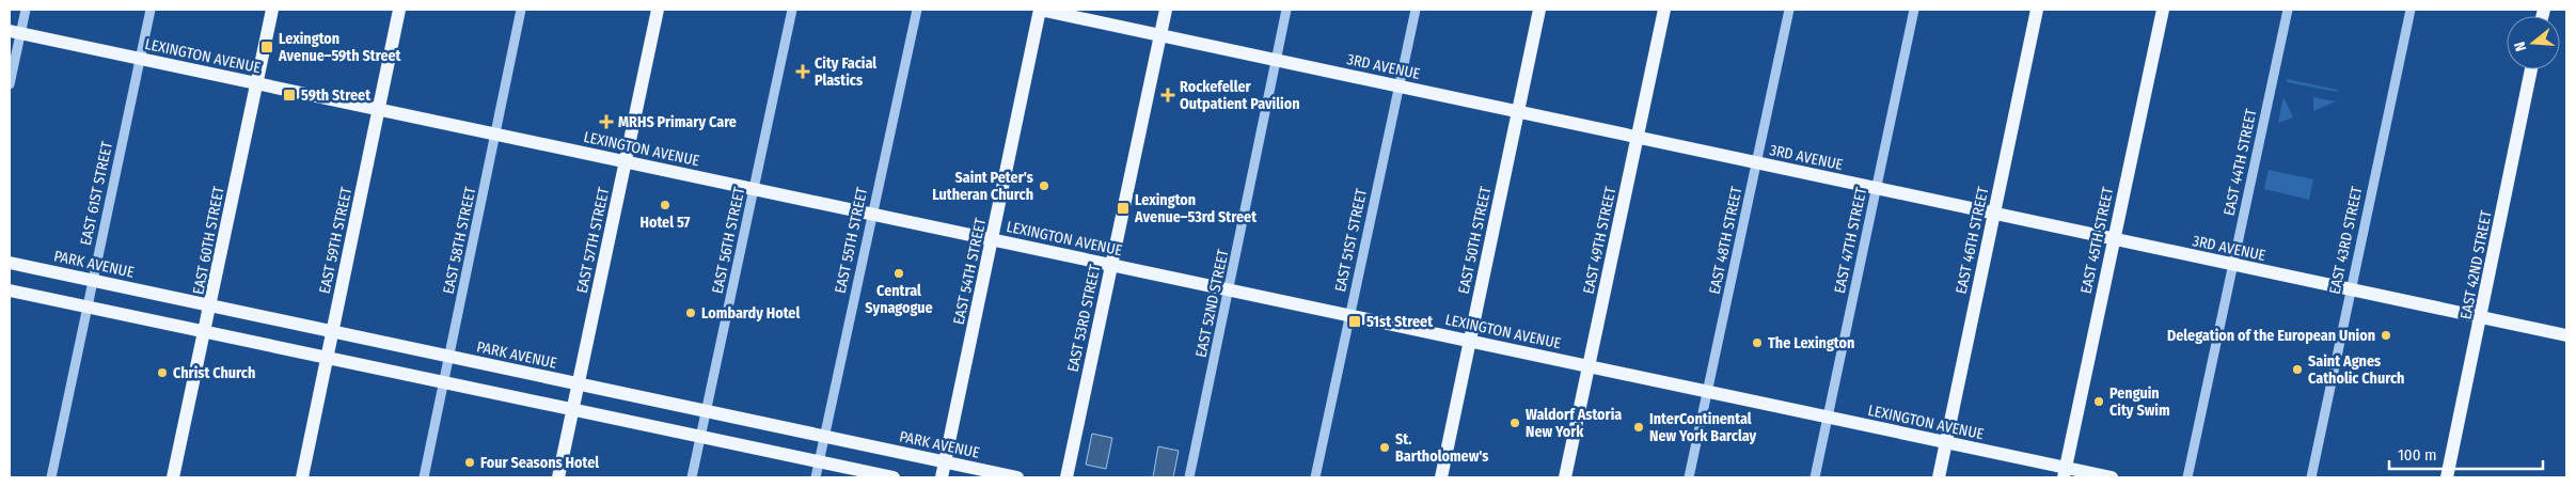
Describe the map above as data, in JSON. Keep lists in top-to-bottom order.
{
  "streets": {
    "main road": [
      "LEXINGTON AVENUE",
      "3RD AVENUE",
      "EAST 60TH STREET",
      "EAST 59TH STREET",
      "EAST 57TH STREET",
      "EAST 50TH STREET",
      "EAST 49TH STREET",
      "EAST 46TH STREET",
      "EAST 45TH STREET",
      "PARK AVENUE",
      "EAST 42ND STREET",
      "EAST 54TH STREET",
      "EAST 53RD STREET"
    ],
    "street": [
      "EAST 44TH STREET",
      "EAST 61ST STREET",
      "EAST 58TH STREET",
      "EAST 56TH STREET",
      "EAST 55TH STREET",
      "EAST 51ST STREET",
      "EAST 48TH STREET",
      "EAST 47TH STREET",
      "EAST 43RD STREET",
      "EAST 52ND STREET"
    ]
  },
  "crossings": [
    ["LEXINGTON AVENUE", "EAST 61ST STREET"],
    ["LEXINGTON AVENUE", "EAST 60TH STREET"],
    ["LEXINGTON AVENUE", "EAST 59TH STREET"],
    ["LEXINGTON AVENUE", "EAST 58TH STREET"],
    ["LEXINGTON AVENUE", "EAST 57TH STREET"],
    ["LEXINGTON AVENUE", "EAST 56TH STREET"],
    ["LEXINGTON AVENUE", "EAST 55TH STREET"],
    ["LEXINGTON AVENUE", "EAST 51ST STREET"],
    ["LEXINGTON AVENUE", "EAST 50TH STREET"],
    ["LEXINGTON AVENUE", "EAST 49TH STREET"],
    ["LEXINGTON AVENUE", "EAST 48TH STREET"],
    ["LEXINGTON AVENUE", "EAST 47TH STREET"],
    ["LEXINGTON AVENUE", "EAST 46TH STREET"],
    ["LEXINGTON AVENUE", "EAST 45TH STREET"],
    ["LEXINGTON AVENUE", "EAST 54TH STREET"],
    ["LEXINGTON AVENUE", "EAST 52ND STREET"],
    ["LEXINGTON AVENUE", "EAST 53RD STREET"],
    ["3RD AVENUE", "EAST 44TH STREET"],
    ["3RD AVENUE", "EAST 51ST STREET"],
    ["3RD AVENUE", "EAST 50TH STREET"],
    ["3RD AVENUE", "EAST 49TH STREET"],
    ["3RD AVENUE", "EAST 48TH STREET"],
    ["3RD AVENUE", "EAST 47TH STREET"],
    ["3RD AVENUE", "EAST 46TH STREET"],
    ["3RD AVENUE", "EAST 45TH STREET"],
    ["3RD AVENUE", "EAST 43RD STREET"],
    ["3RD AVENUE", "EAST 42ND STREET"],
    ["3RD AVENUE", "EAST 54TH STREET"],
    ["3RD AVENUE", "EAST 52ND STREET"],
    ["3RD AVENUE", "EAST 53RD STREET"],
    ["EAST 61ST STREET", "PARK AVENUE"],
    ["EAST 60TH STREET", "PARK AVENUE"],
    ["EAST 59TH STREET", "PARK AVENUE"],
    ["EAST 58TH STREET", "PARK AVENUE"],
    ["EAST 57TH STREET", "PARK AVENUE"],
    ["EAST 56TH STREET", "PARK AVENUE"],
    ["EAST 55TH STREET", "PARK AVENUE"],
    ["PARK AVENUE", "EAST 54TH STREET"]
  ],
  "places": {
    "transit": [
      "Lexington Avenue–59th Street",
      "59th Street",
      "Lexington Avenue–53rd Street",
      "51st Street"
    ],
    "health": ["City Facial Plastics", "Rockefeller Outpatient Pavilion", "MRHS Primary Care"],
    "other": [
      "Saint Peter's Lutheran Church",
      "Hotel 57",
      "Central Synagogue",
      "Lombardy Hotel",
      "Delegation of the European Union",
      "The Lexington",
      "Saint Agnes Catholic Church",
      "Christ Church",
      "Penguin City Swim",
      "Waldorf Astoria New York",
      "InterContinental New York Barclay",
      "St. Bartholomew's",
      "Four Seasons Hotel"
    ]
  },
  "scale_bar": "100 m",
  "north": "left"
}
